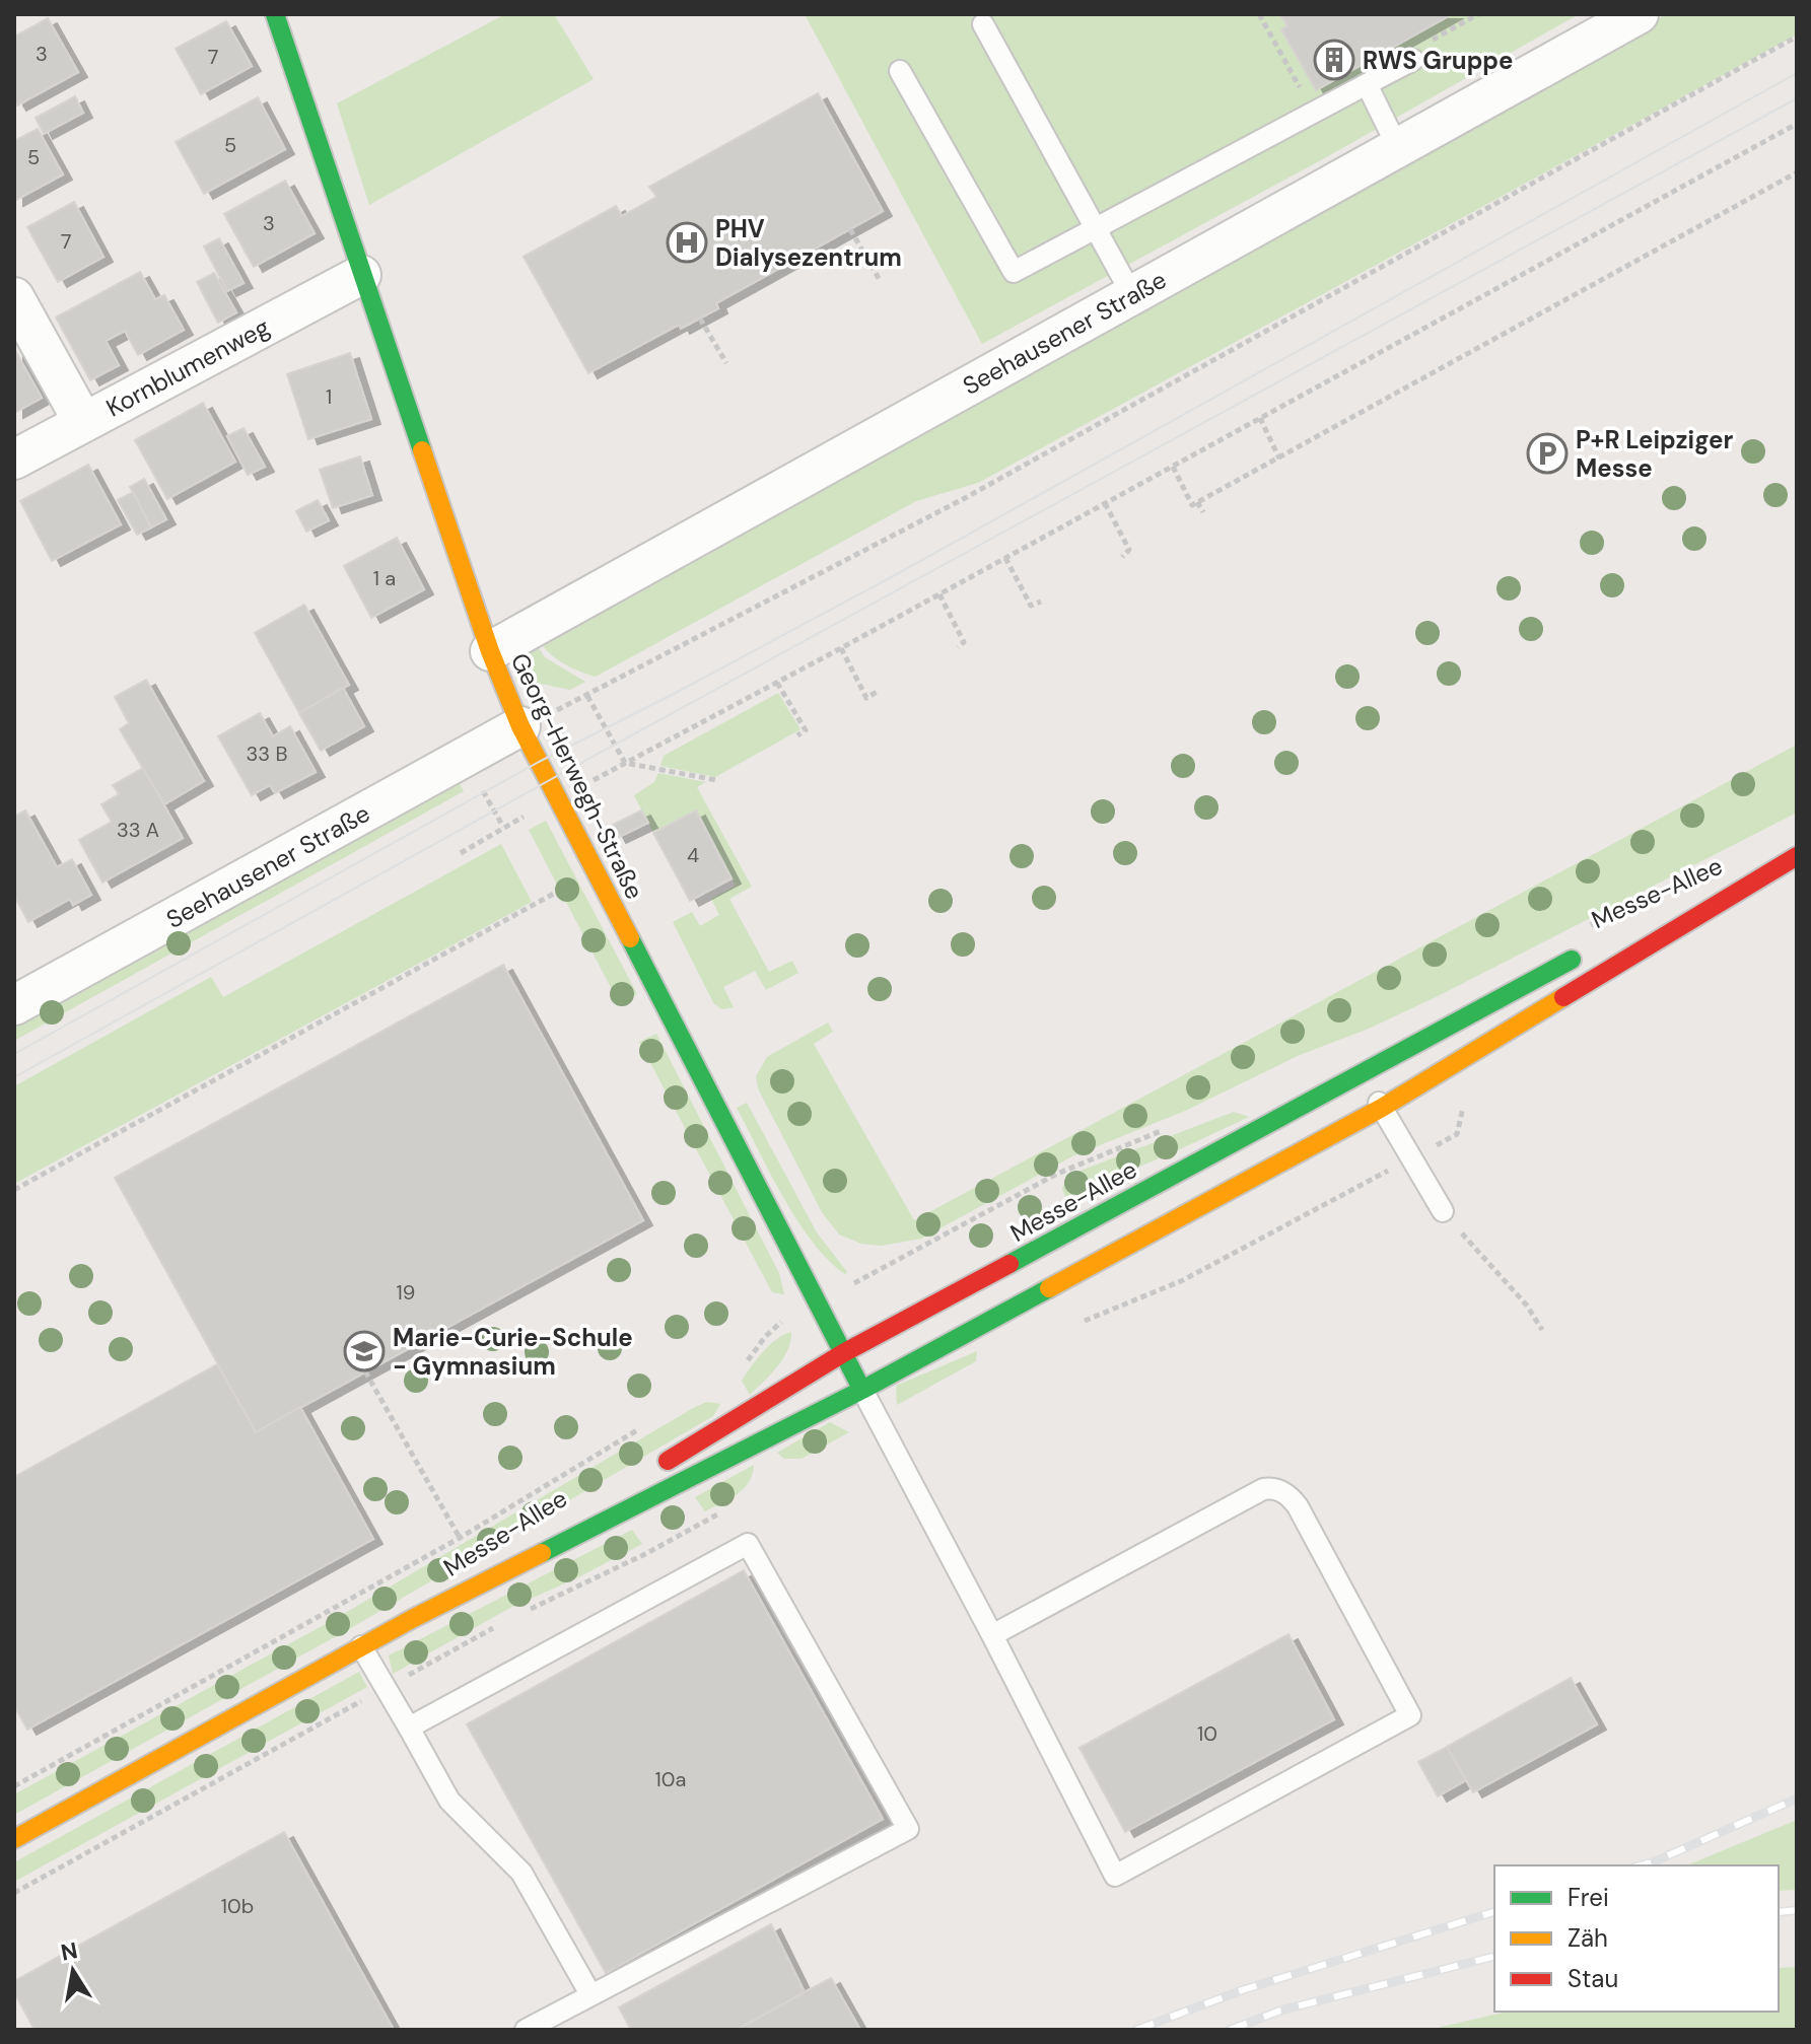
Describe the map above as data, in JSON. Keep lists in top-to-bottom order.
{
  "streets": {
    "main road": ["Georg-Herwegh-Straße", "Messe-Allee"],
    "street": ["Seehausener Straße", "Kornblumenweg"]
  },
  "crossings": [
    ["Seehausener Straße", "Georg-Herwegh-Straße"],
    ["Kornblumenweg", "Georg-Herwegh-Straße"],
    ["Georg-Herwegh-Straße", "Messe-Allee"]
  ],
  "places": {
    "building": ["RWS Gruppe"],
    "hospital": ["PHV Dialysezentrum"],
    "parking": ["P+R Leipziger Messe"],
    "school or university": ["Marie-Curie-Schule - Gymnasium"]
  },
  "house_numbers": [
    "3",
    "7",
    "5",
    "5",
    "3",
    "7",
    "1",
    "1 a",
    "33 B",
    "33 A",
    "4",
    "19",
    "10",
    "10a",
    "10b"
  ],
  "legend": ["Frei", "Zäh", "Stau"],
  "north": "top"
}
